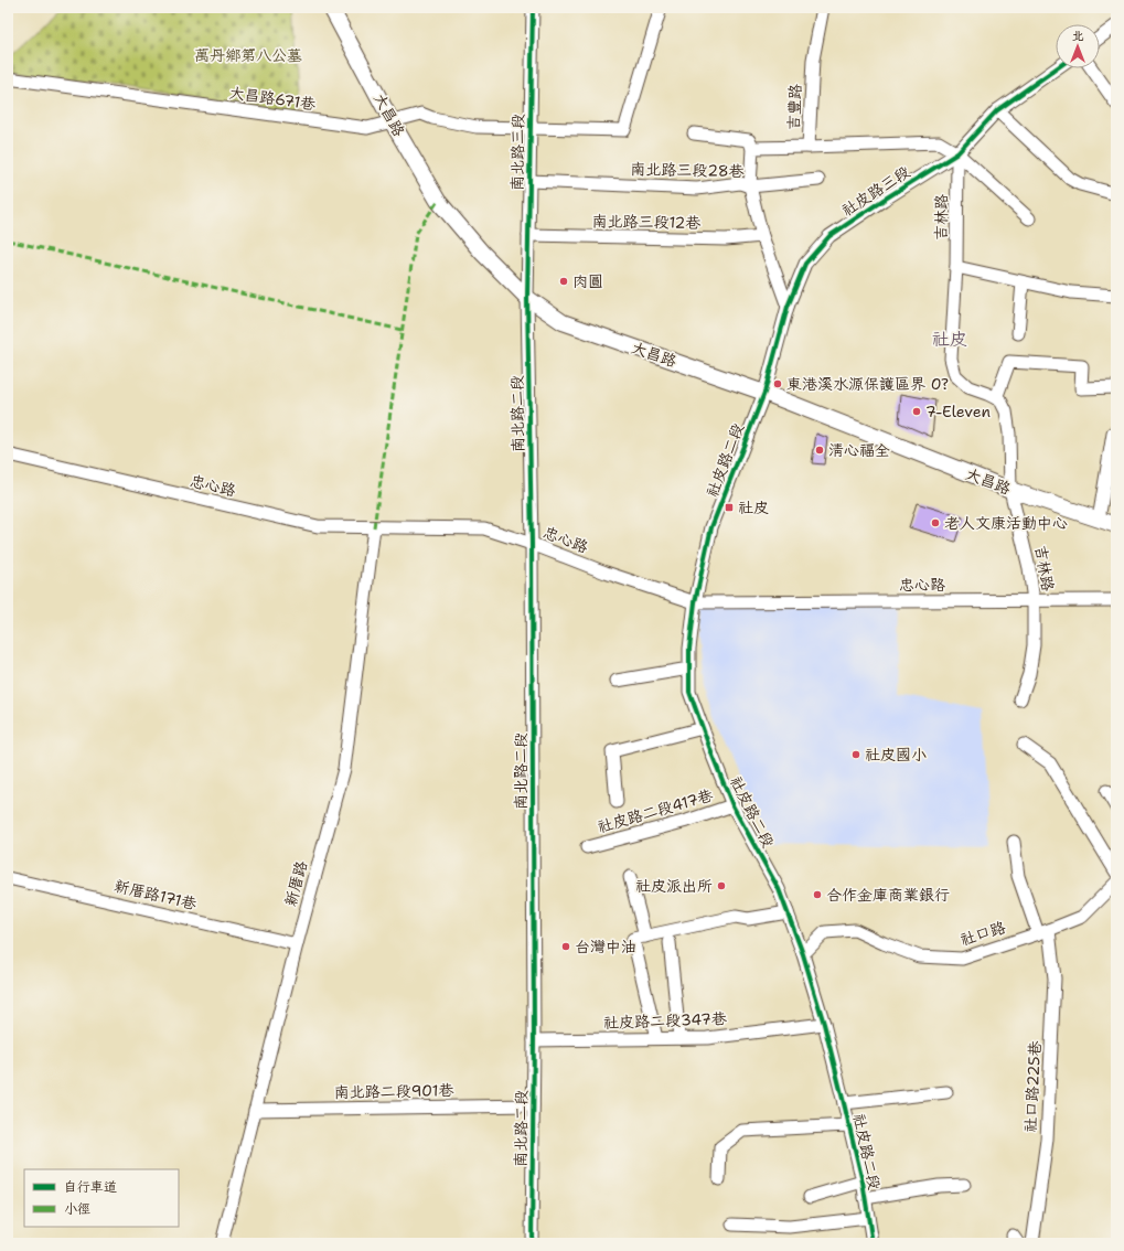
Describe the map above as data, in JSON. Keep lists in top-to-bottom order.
{
  "streets": {
    "main road": ["大昌路"],
    "street": [
      "大昌路671巷",
      "吉豐路",
      "南北路三段",
      "南北路三段28巷",
      "社皮路三段",
      "吉林路",
      "南北路三段12巷",
      "南北路二段",
      "社皮路二段",
      "忠心路",
      "社皮路二段417巷",
      "新厝路",
      "新厝路171巷",
      "社口路",
      "社皮路二段347巷",
      "社口路225巷",
      "南北路二段901巷"
    ]
  },
  "crossings": [
    ["大昌路671巷", "大昌路"],
    ["大昌路671巷", "南北路三段"],
    ["大昌路", "南北路三段"],
    ["大昌路", "社皮路三段"],
    ["大昌路", "吉林路"],
    ["大昌路", "南北路二段"],
    ["大昌路", "社皮路二段"],
    ["南北路三段", "南北路三段28巷"],
    ["南北路三段", "南北路三段12巷"],
    ["南北路三段", "南北路二段"],
    ["社皮路三段", "吉林路"],
    ["社皮路三段", "社皮路二段"],
    ["吉林路", "忠心路"],
    ["南北路二段", "忠心路"],
    ["南北路二段", "社皮路二段347巷"],
    ["南北路二段", "南北路二段901巷"],
    ["社皮路二段", "忠心路"],
    ["社皮路二段", "社皮路二段417巷"],
    ["社皮路二段", "社口路"],
    ["社皮路二段", "社皮路二段347巷"],
    ["忠心路", "新厝路"],
    ["新厝路", "新厝路171巷"],
    ["新厝路", "南北路二段901巷"],
    ["社口路", "社口路225巷"]
  ],
  "districts": ["社皮"],
  "parks": ["萬丹鄉第八公墓"],
  "places": {
    "other": [
      "肉圓",
      "東港溪水源保護區界 0?",
      "7-Eleven",
      "清心福全",
      "老人文康活動中心",
      "社皮國小",
      "社皮派出所",
      "合作金庫商業銀行",
      "台灣中油"
    ],
    "transit": ["社皮"]
  },
  "legend": ["自行車道", "小徑"],
  "north": "top"
}
